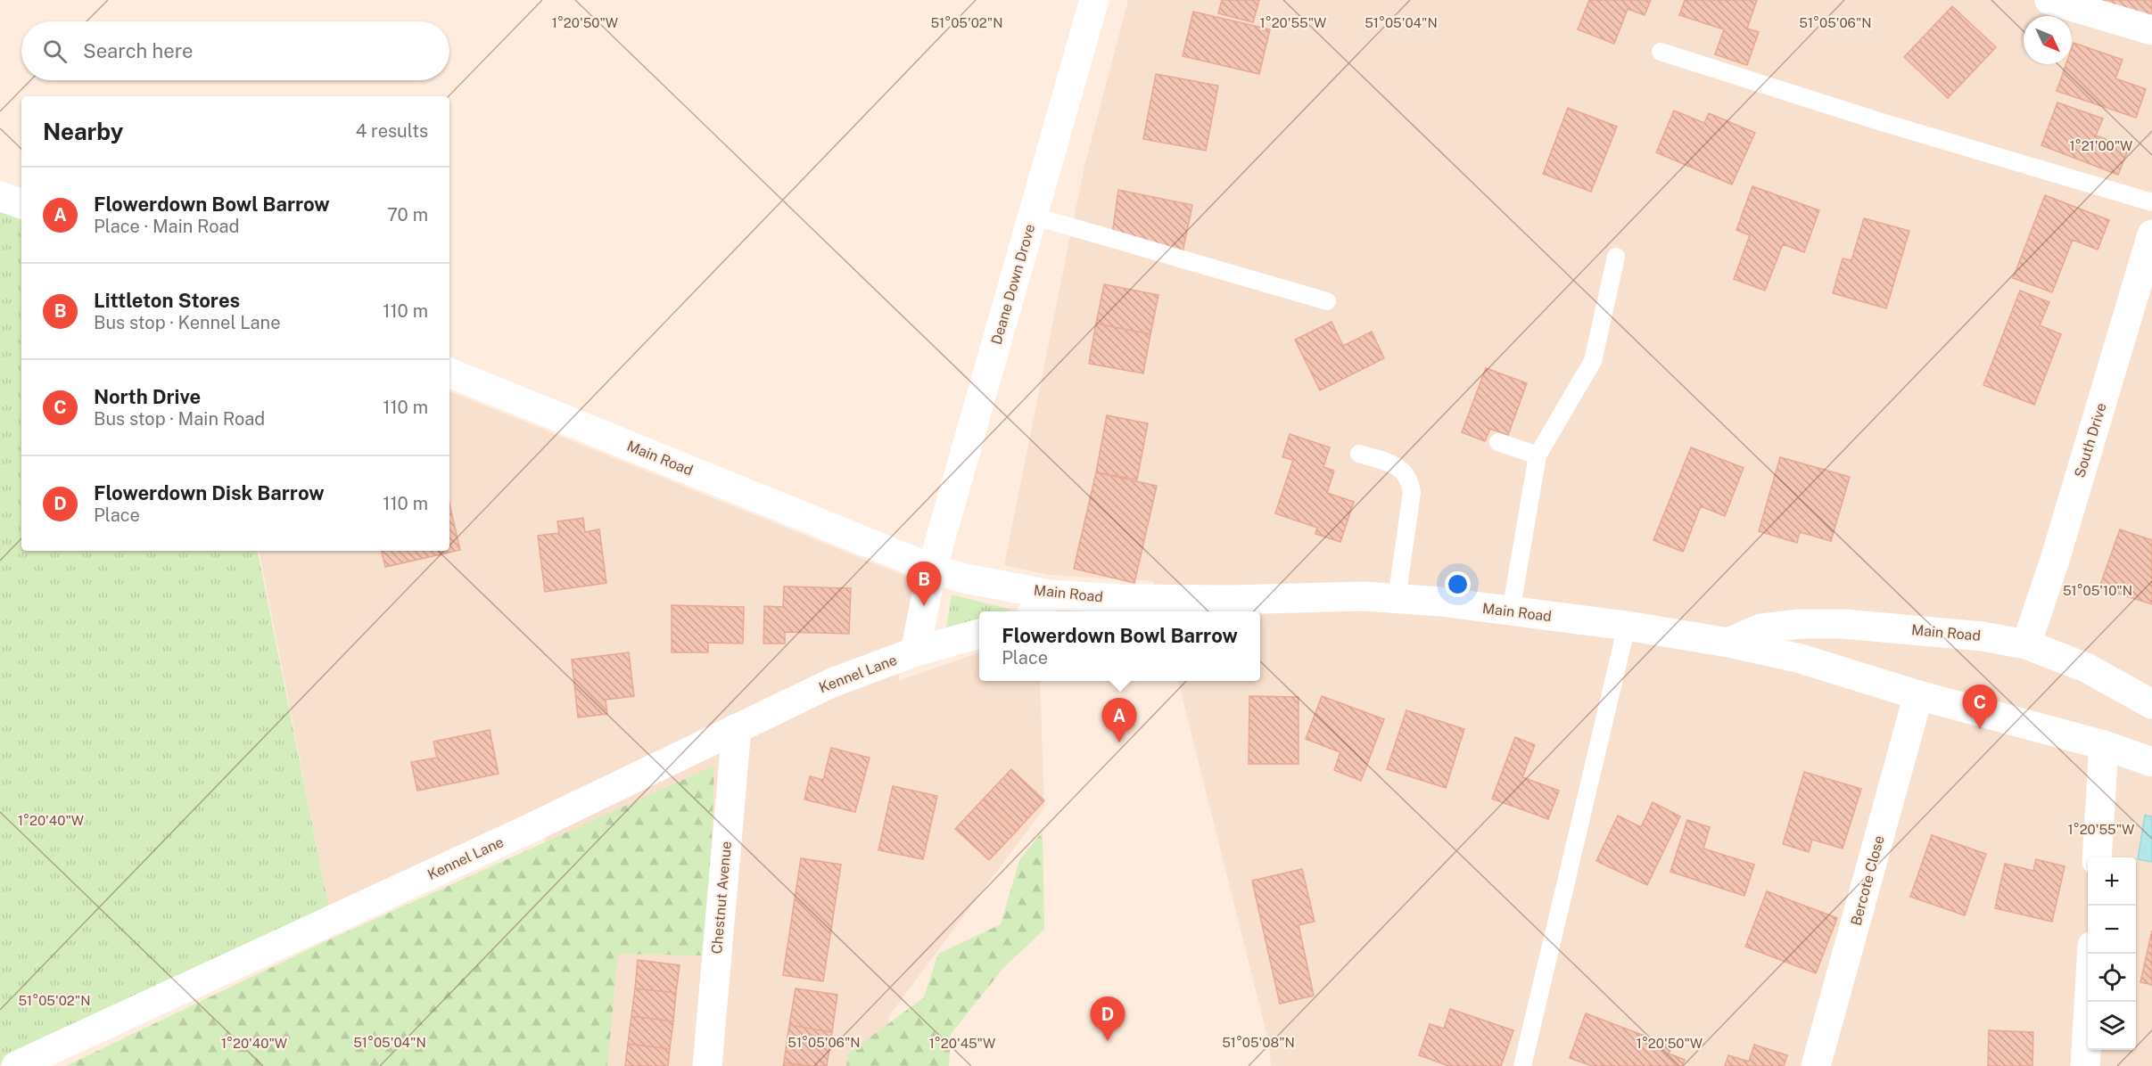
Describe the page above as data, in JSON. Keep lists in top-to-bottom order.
{
  "streets": {
    "street": [
      "Deane Down Drove",
      "South Drive",
      "Main Road",
      "Kennel Lane",
      "Bercote Close",
      "Chestnut Avenue"
    ]
  },
  "crossings": [
    ["Deane Down Drove", "Main Road"],
    ["Deane Down Drove", "Kennel Lane"],
    ["South Drive", "Main Road"],
    ["Main Road", "Kennel Lane"],
    ["Main Road", "Bercote Close"],
    ["Kennel Lane", "Chestnut Avenue"]
  ],
  "north": "bottom right",
  "page": {
    "search": "Search here",
    "heading": ["Nearby", "4 results"],
    "list": [
      {
        "mark": "A",
        "name": "Flowerdown Bowl Barrow",
        "note": "Place · Main Road",
        "value": "70 m"
      },
      {
        "mark": "B",
        "name": "Littleton Stores",
        "note": "Bus stop · Kennel Lane",
        "value": "110 m"
      },
      {
        "mark": "C",
        "name": "North Drive",
        "note": "Bus stop · Main Road",
        "value": "110 m"
      },
      {
        "mark": "D",
        "name": "Flowerdown Disk Barrow",
        "note": "Place",
        "value": "110 m"
      }
    ],
    "pins": [
      "B",
      "C",
      "A",
      "D"
    ],
    "popup": ["Flowerdown Bowl Barrow", "Place"],
    "map_buttons": ["+", "−"]
  },
  "coordinates": [
    "1°20'50\"W",
    "1°20'55\"W",
    "51°05'02\"N",
    "51°05'04\"N",
    "51°05'06\"N",
    "1°21'00\"W",
    "51°05'10\"N",
    "1°20'40\"W",
    "51°05'08\"N",
    "1°20'45\"W"
  ]
}
